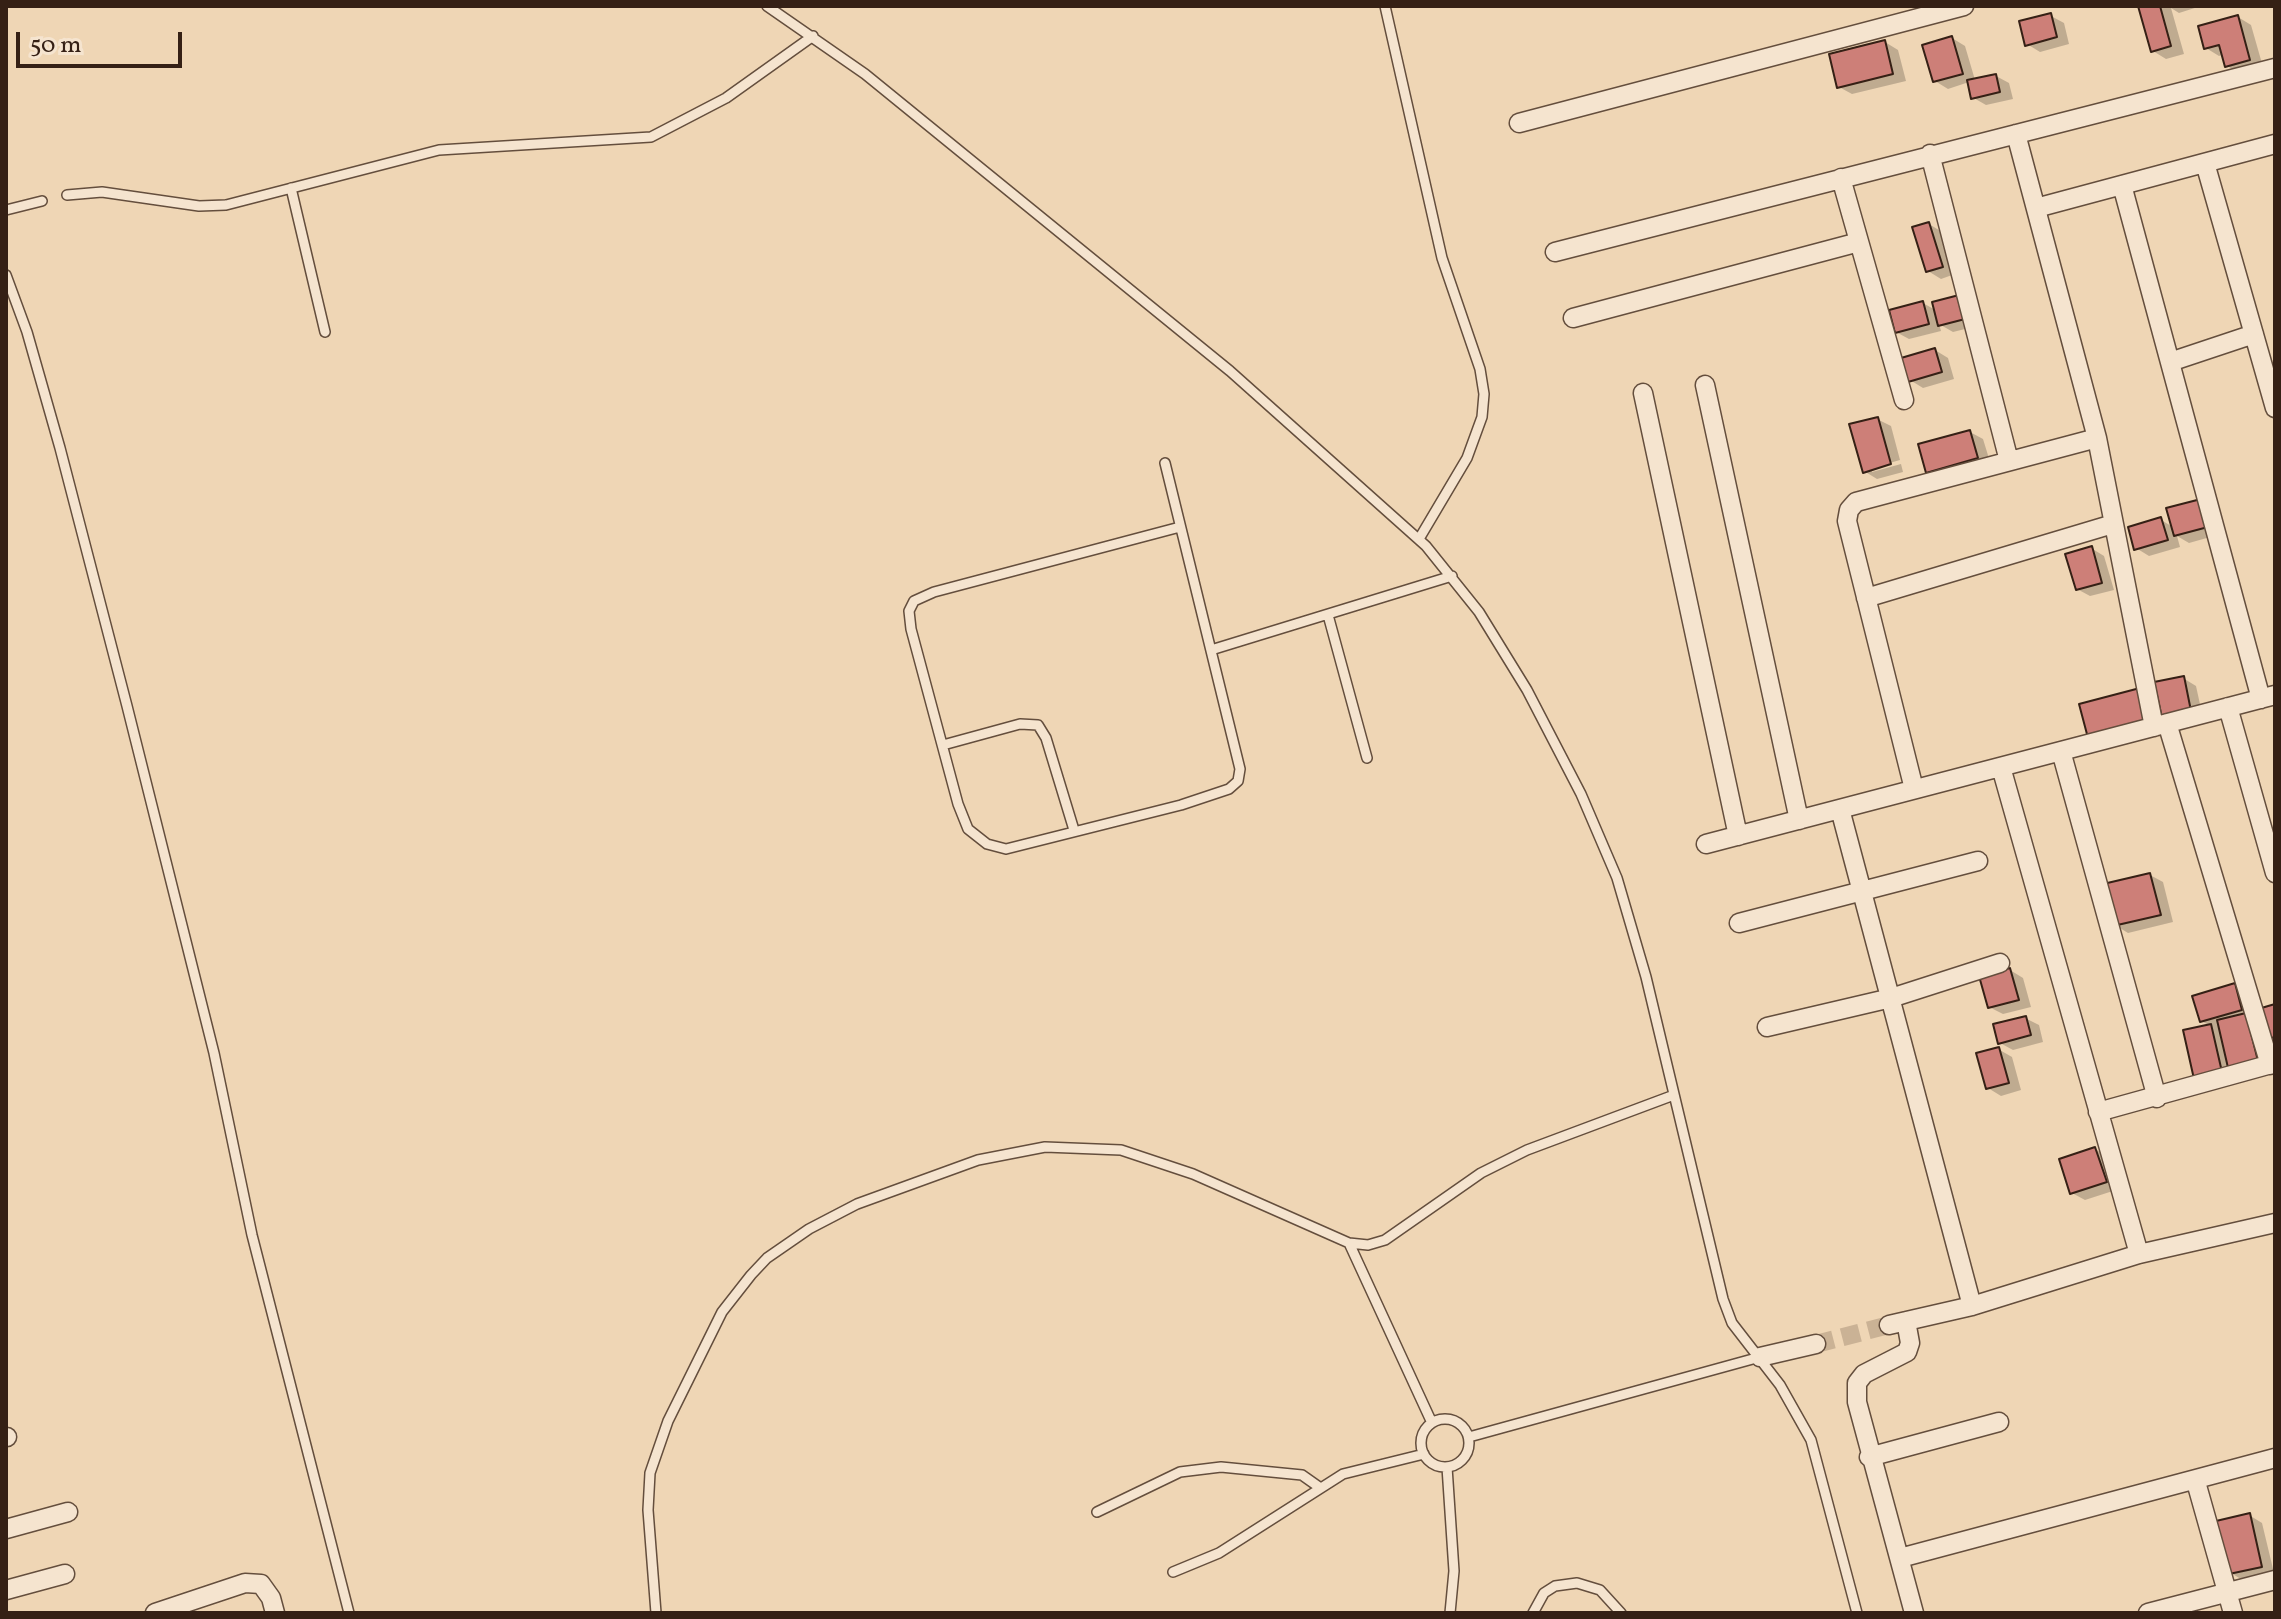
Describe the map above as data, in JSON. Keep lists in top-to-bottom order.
{
  "scale_bar": "50 m"
}
